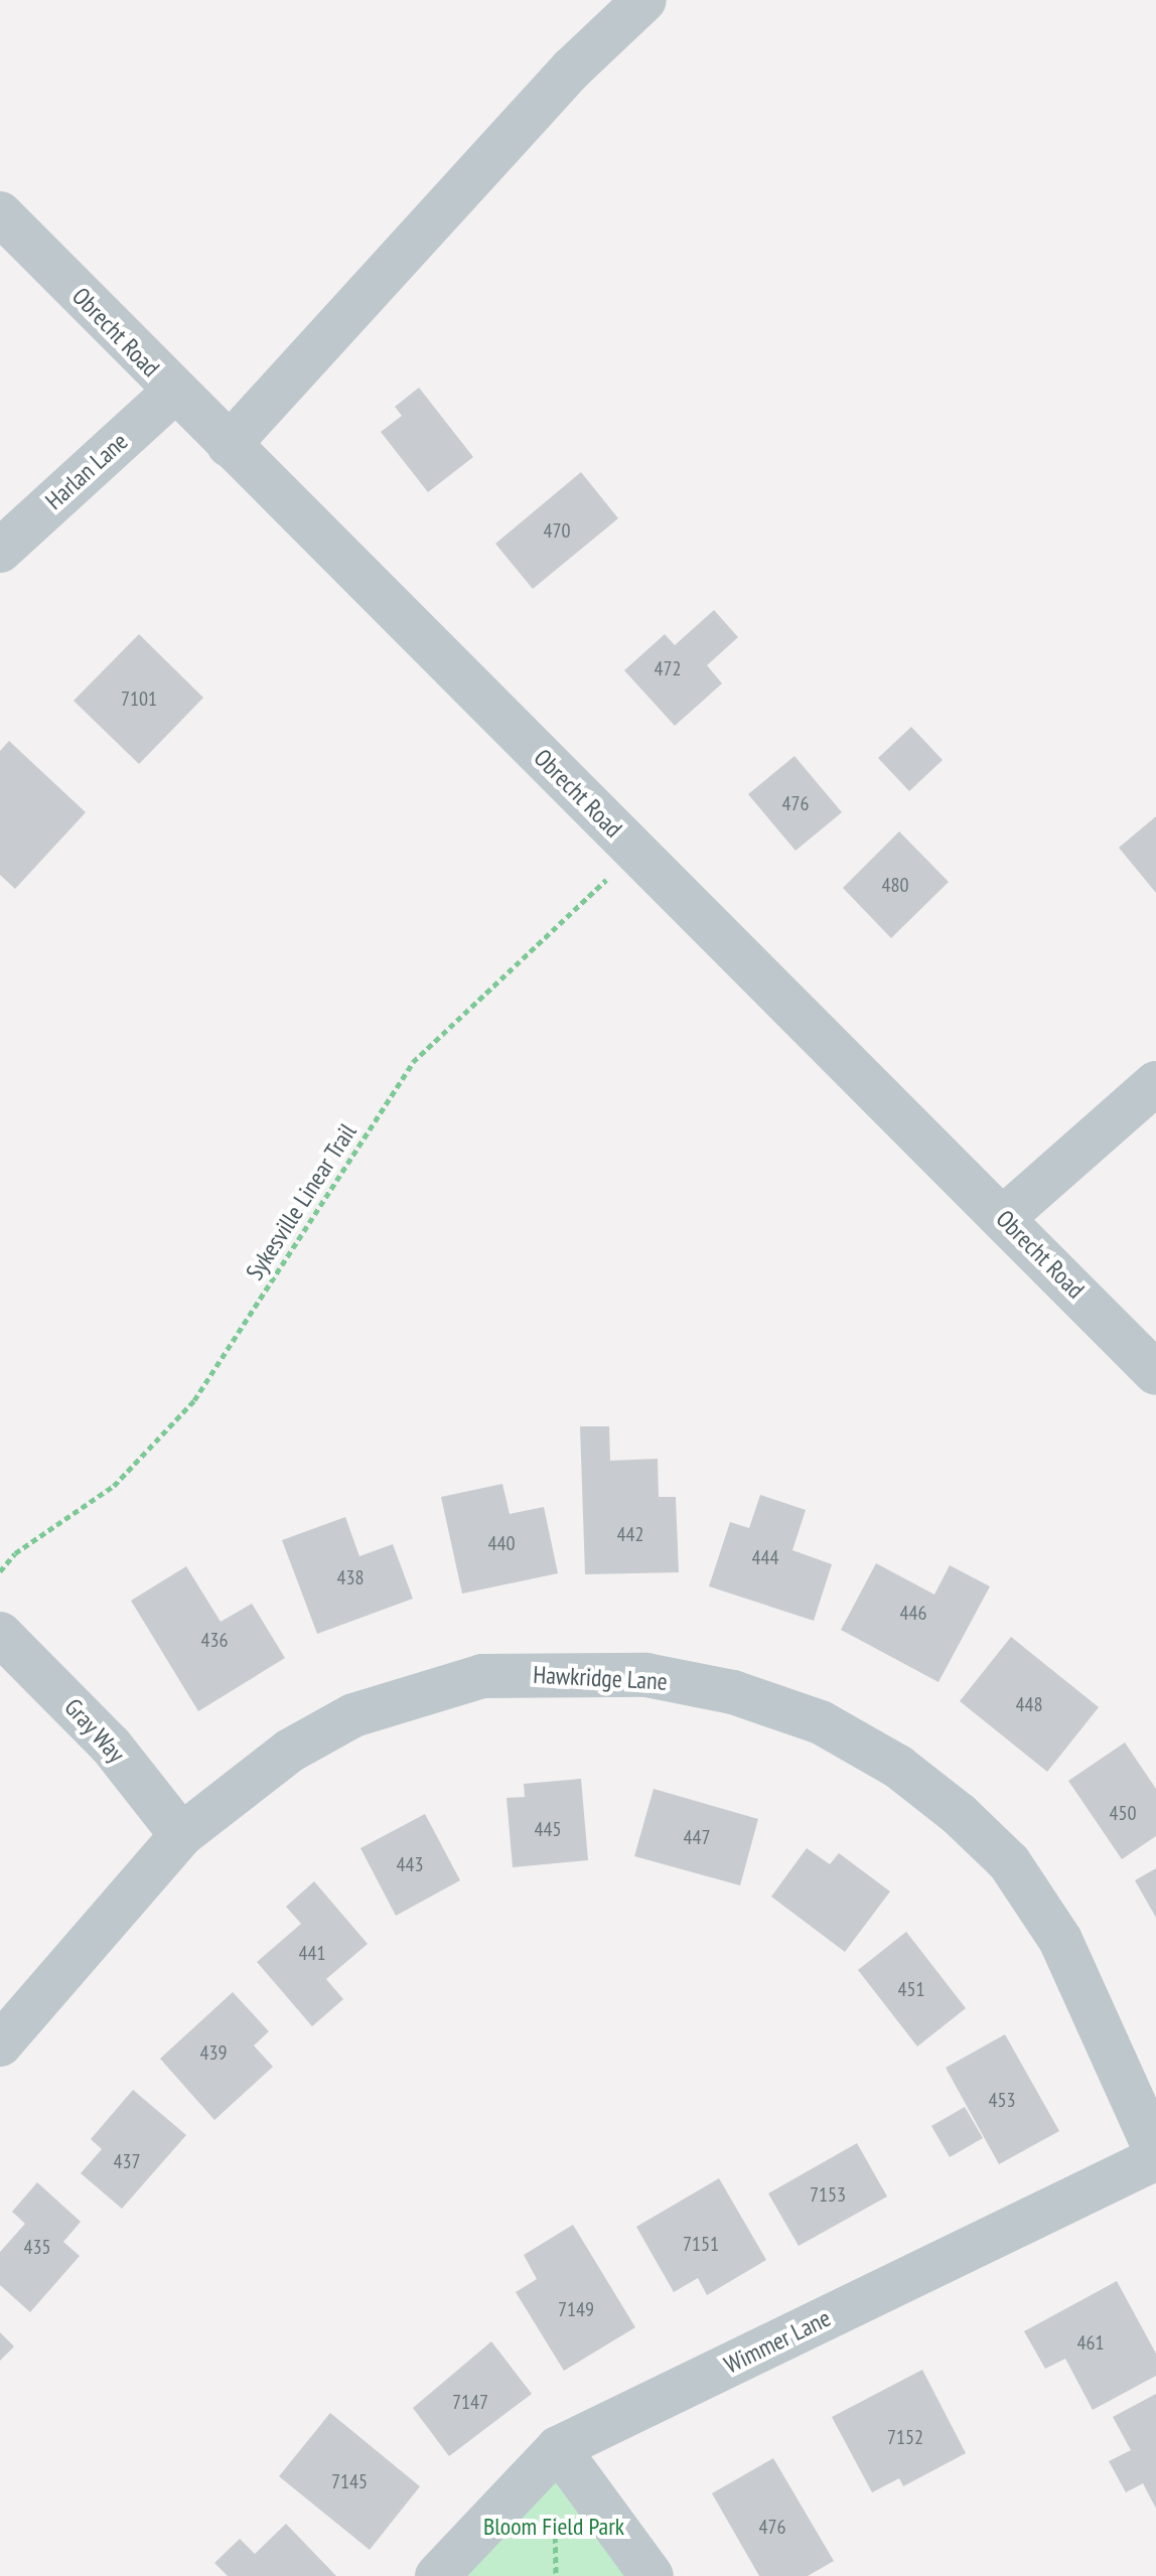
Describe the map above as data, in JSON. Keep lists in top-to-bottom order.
{
  "streets": {
    "street": [
      "Obrecht Road",
      "Harlan Lane",
      "Hawkridge Lane",
      "Gray Way",
      "Wimmer Lane"
    ],
    "path": ["Sykesville Linear Trail"]
  },
  "crossings": [
    ["Obrecht Road", "Harlan Lane"],
    ["Obrecht Road", "Sykesville Linear Trail"],
    ["Hawkridge Lane", "Gray Way"]
  ],
  "parks": ["Bloom Field Park"],
  "house_numbers": [
    "470",
    "472",
    "7101",
    "476",
    "480",
    "442",
    "440",
    "444",
    "438",
    "446",
    "436",
    "448",
    "450",
    "445",
    "447",
    "443",
    "441",
    "451",
    "439",
    "453",
    "437",
    "7153",
    "7151",
    "435",
    "7149",
    "461",
    "7147",
    "7152",
    "7145",
    "476"
  ]
}
